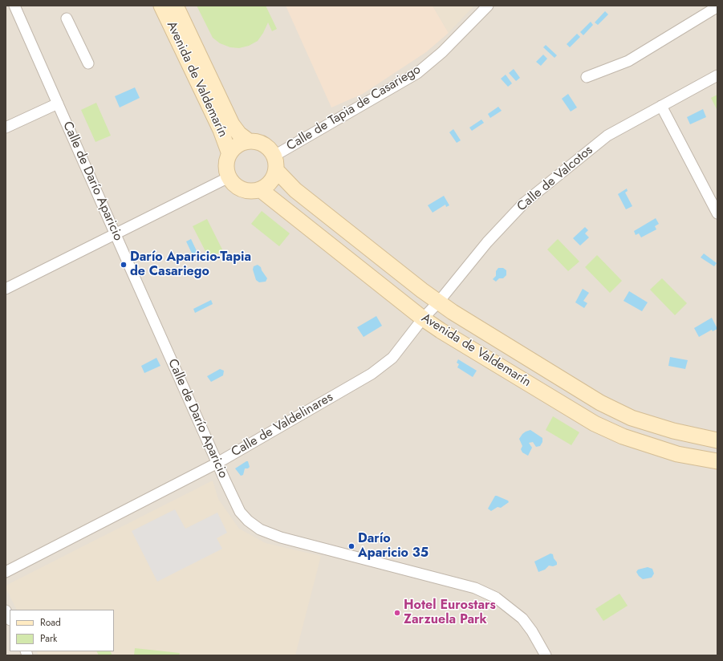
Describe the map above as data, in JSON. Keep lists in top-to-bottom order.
{
  "streets": {
    "street": [
      "Avenida de Valdemarín",
      "Calle de Tapia de Casariego",
      "Calle de Valcotos",
      "Calle de Darío Aparicio",
      "Calle de Valdelinares"
    ]
  },
  "crossings": [
    ["Avenida de Valdemarín", "Calle de Tapia de Casariego"],
    ["Avenida de Valdemarín", "Calle de Valcotos"],
    ["Avenida de Valdemarín", "Calle de Valdelinares"],
    ["Calle de Valcotos", "Calle de Valdelinares"],
    ["Calle de Darío Aparicio", "Calle de Valdelinares"]
  ],
  "places": ["Darío Aparicio-Tapia de Casariego", "Darío Aparicio 35", "Hotel Eurostars Zarzuela Park"],
  "legend": ["Road", "Park"]
}
